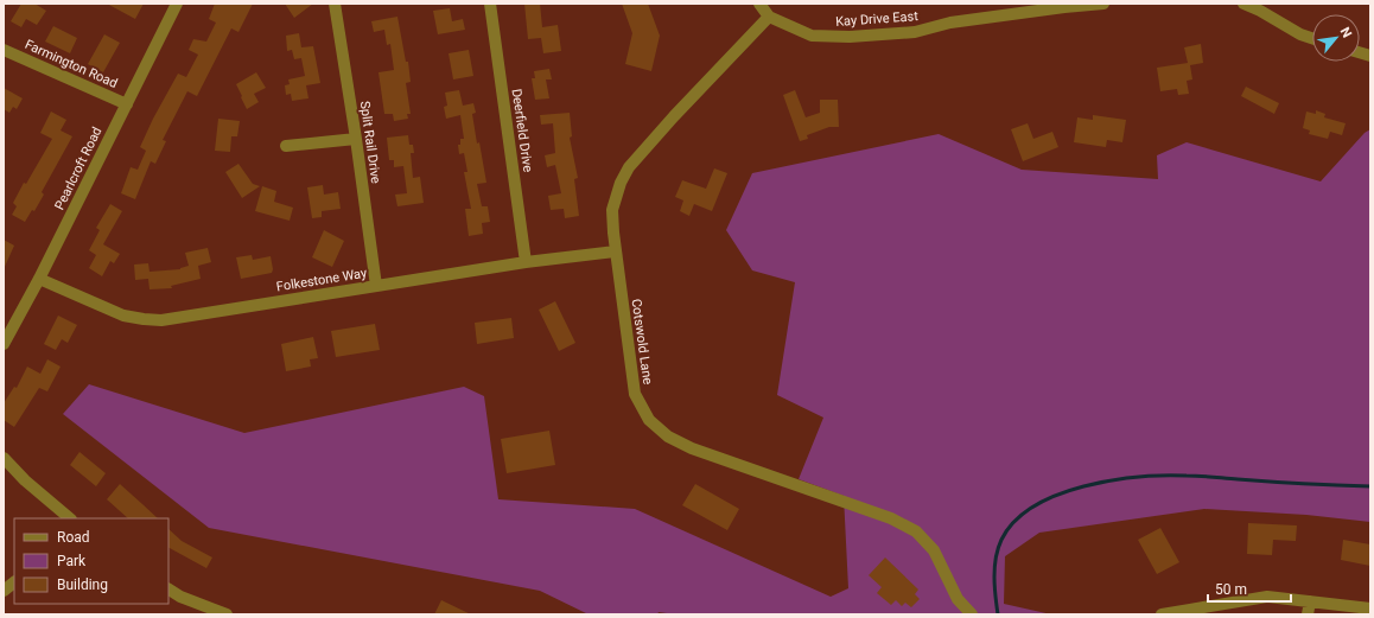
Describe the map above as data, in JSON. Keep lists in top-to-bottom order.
{
  "streets": {
    "street": [
      "Kay Drive East",
      "Farmington Road",
      "Deerfield Drive",
      "Split Rail Drive",
      "Pearlcroft Road",
      "Folkestone Way",
      "Cotswold Lane"
    ]
  },
  "crossings": [
    ["Kay Drive East", "Cotswold Lane"],
    ["Farmington Road", "Pearlcroft Road"],
    ["Deerfield Drive", "Folkestone Way"],
    ["Split Rail Drive", "Folkestone Way"],
    ["Pearlcroft Road", "Folkestone Way"],
    ["Folkestone Way", "Cotswold Lane"]
  ],
  "legend": ["Road", "Park", "Building"],
  "scale_bar": "50 m",
  "north": "top right"
}
